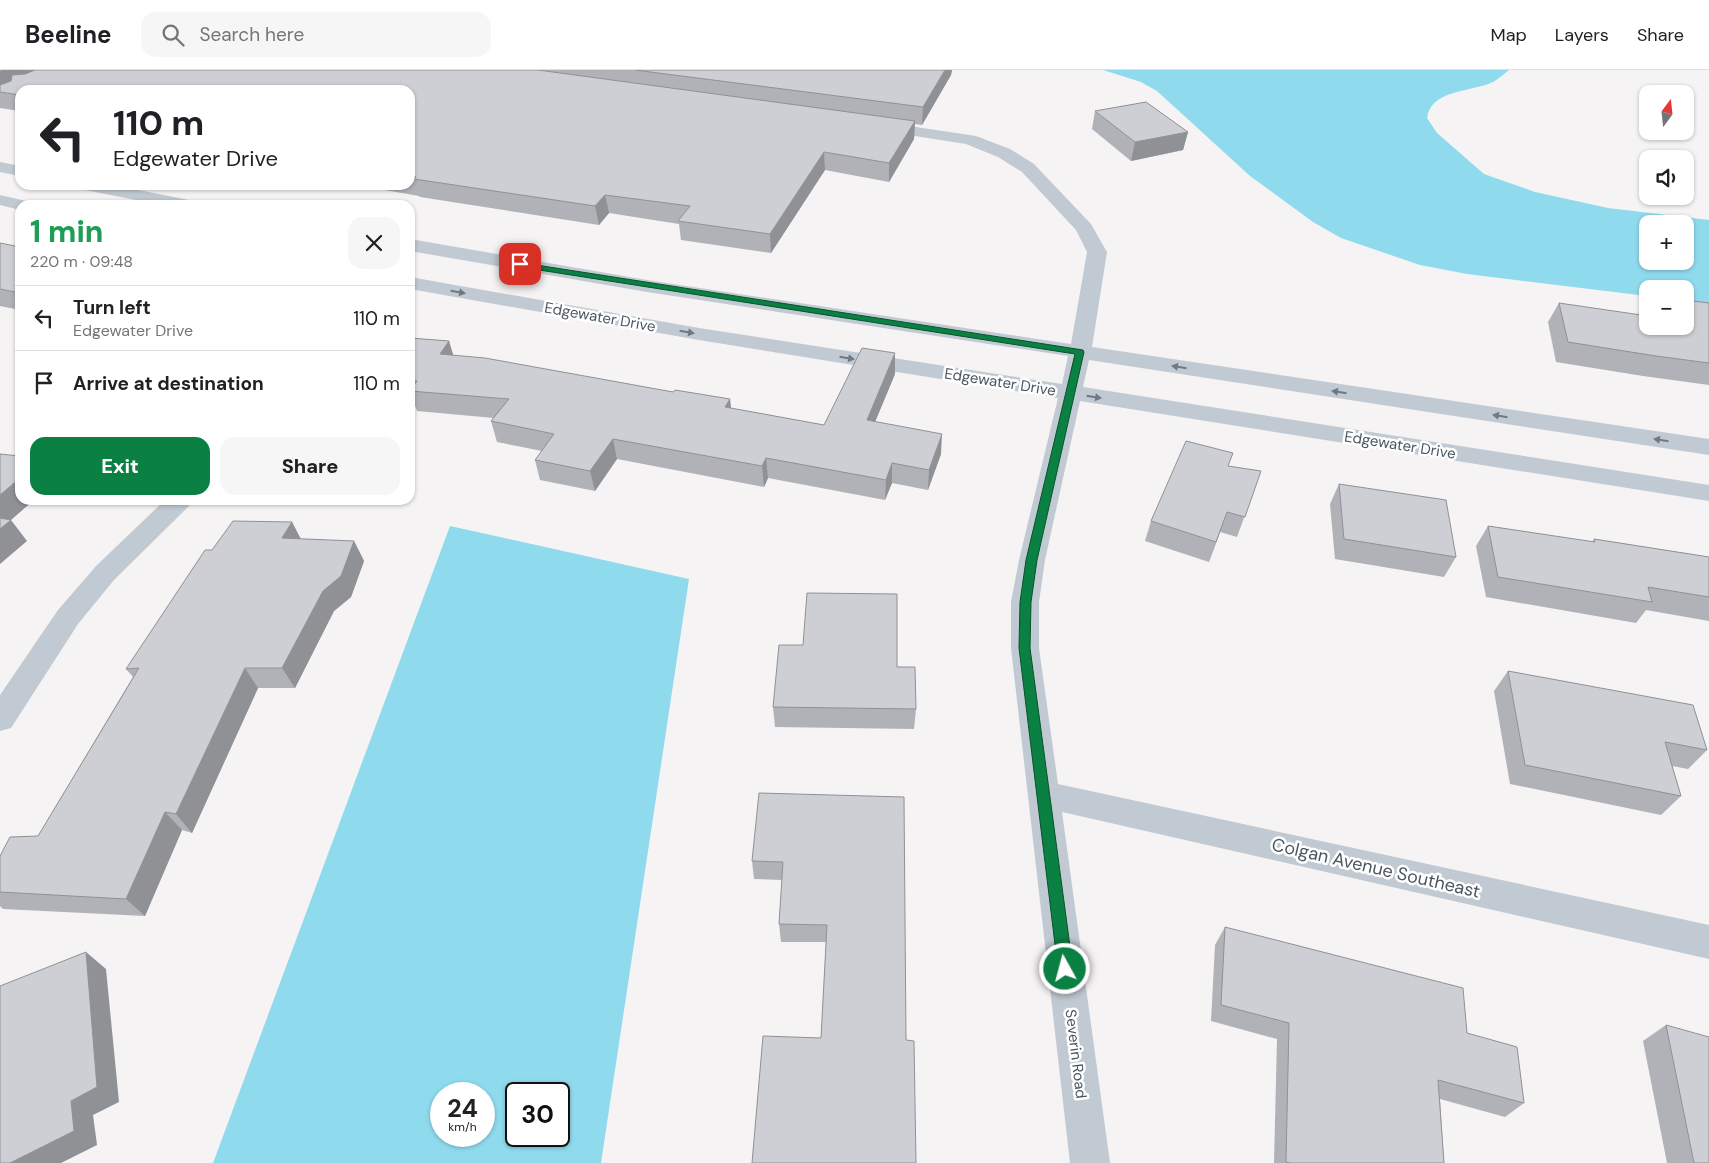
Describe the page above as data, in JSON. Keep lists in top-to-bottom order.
{
  "streets": {
    "street": ["Edgewater Drive", "Colgan Avenue Southeast", "Severin Road"]
  },
  "crossings": [
    ["Edgewater Drive", "Severin Road"],
    ["Colgan Avenue Southeast", "Severin Road"]
  ],
  "north": "top",
  "page": {
    "header": "Beeline",
    "search": "Search here",
    "nav": ["Map", "Layers", "Share"],
    "map_buttons": ["+", "−"],
    "turn": ["110 m", "Edgewater Drive"],
    "heading": ["1 min", "220 m · 09:48"],
    "list": [
      {
        "name": "Turn left",
        "note": "Edgewater Drive",
        "value": "110 m"
      },
      {
        "name": "Arrive at destination",
        "value": "110 m"
      }
    ],
    "buttons": ["Exit", "Share"],
    "speed": "24 km/h",
    "limit": "30"
  }
}
